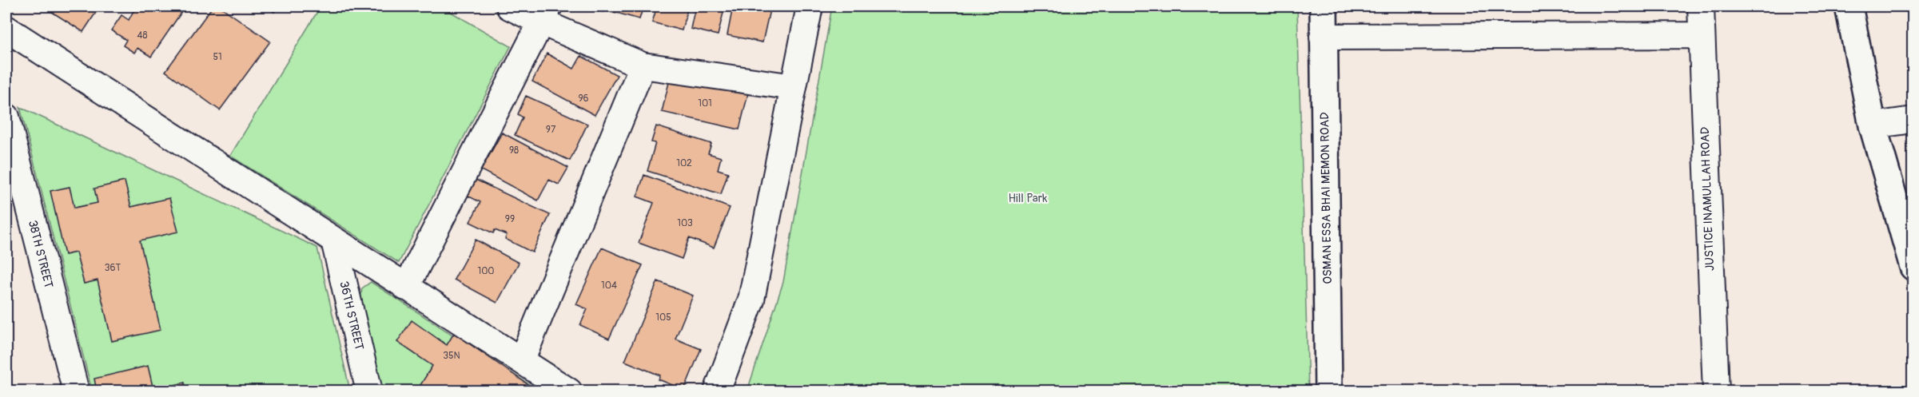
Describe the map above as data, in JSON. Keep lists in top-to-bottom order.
{
  "streets": {
    "street": [
      "OSMAN ESSA BHAI MEMON ROAD",
      "JUSTICE INAMULLAH ROAD",
      "38TH STREET",
      "36TH STREET"
    ]
  },
  "parks": ["Hill Park"],
  "house_numbers": [
    "48",
    "51",
    "96",
    "101",
    "97",
    "98",
    "102",
    "99",
    "103",
    "36T",
    "100",
    "104",
    "105",
    "35N"
  ]
}
